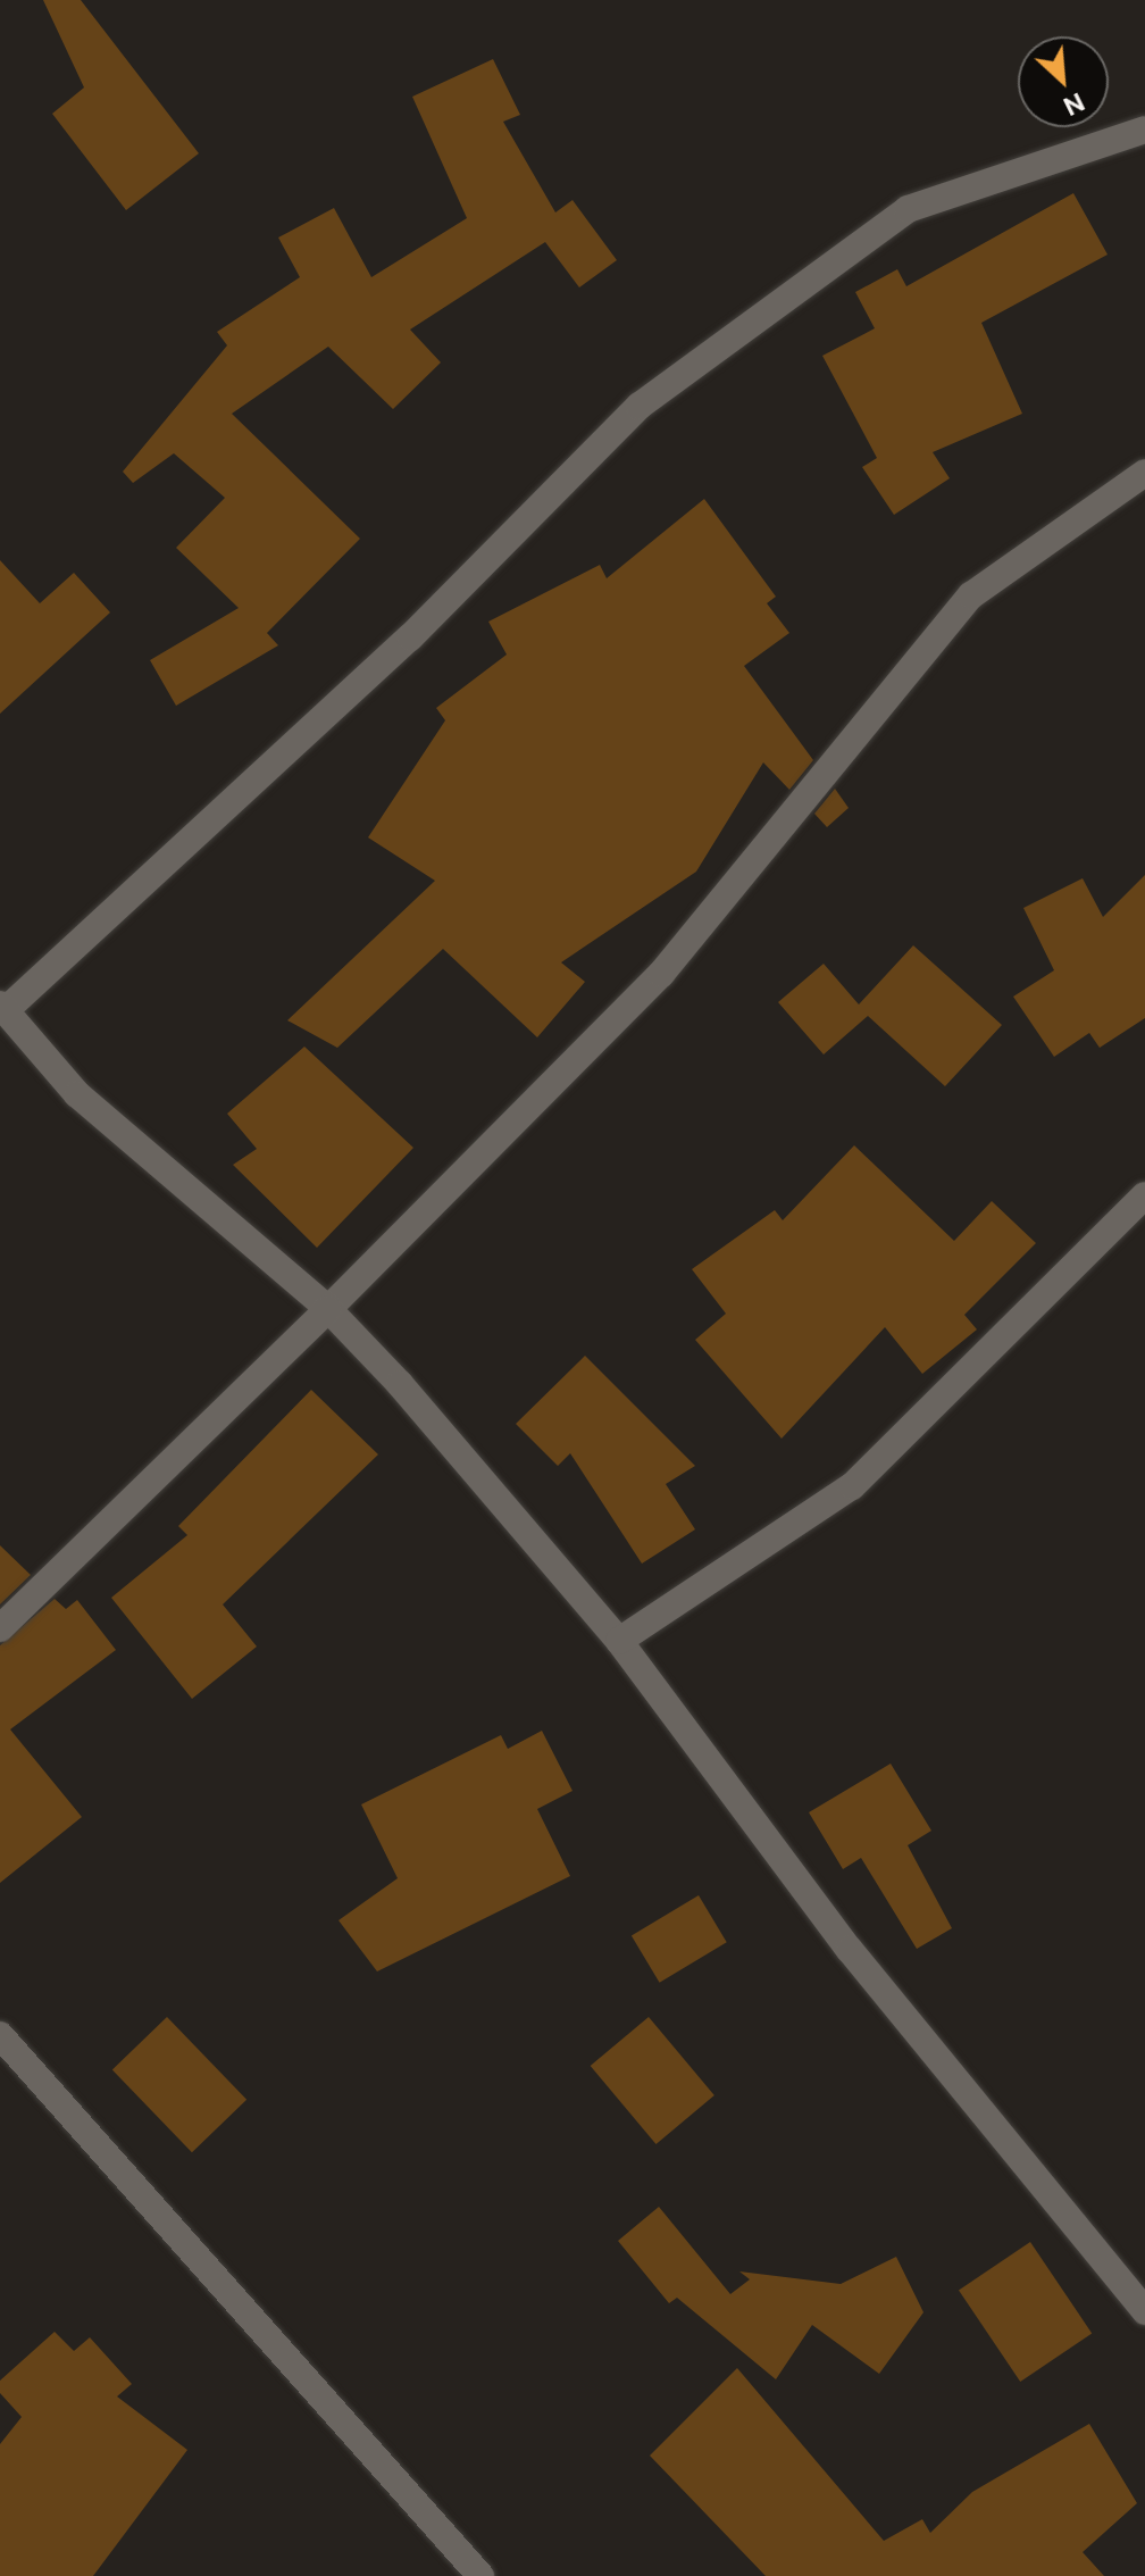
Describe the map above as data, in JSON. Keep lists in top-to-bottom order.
{
  "north": "bottom right"
}
